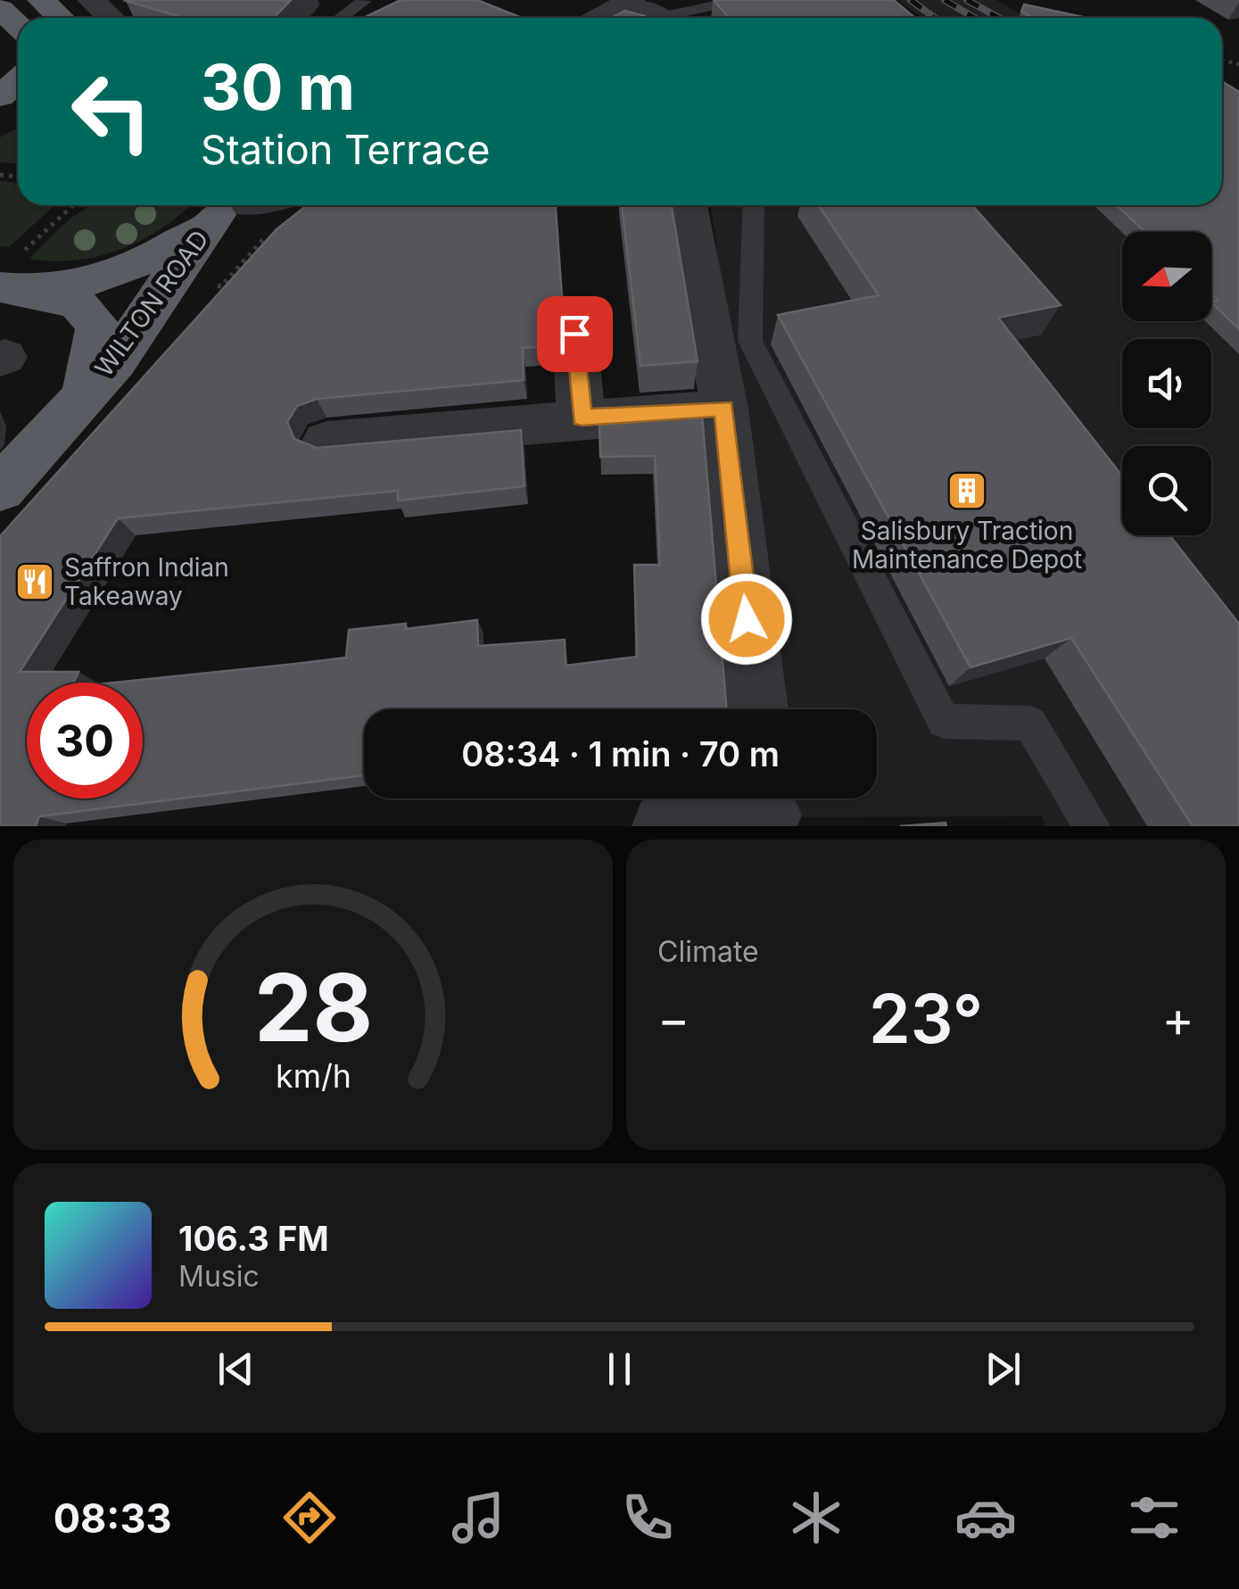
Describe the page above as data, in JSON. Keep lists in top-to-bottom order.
{
  "streets": {
    "highway": ["WILTON ROAD"]
  },
  "places": {
    "building": ["Salisbury Traction Maintenance Depot"],
    "restaurant": ["Saffron Indian Takeaway"]
  },
  "north": "left",
  "page": {
    "turn": ["30 m", "Station Terrace"],
    "limit": "30",
    "trip": "08:34 · 1 min · 70 m",
    "tile": "Climate",
    "heat": ["−", "23°", "+"],
    "song": ["106.3 FM", "Music"],
    "tabs": "08:33",
    "gauge": ["28", "km/h"]
  }
}
